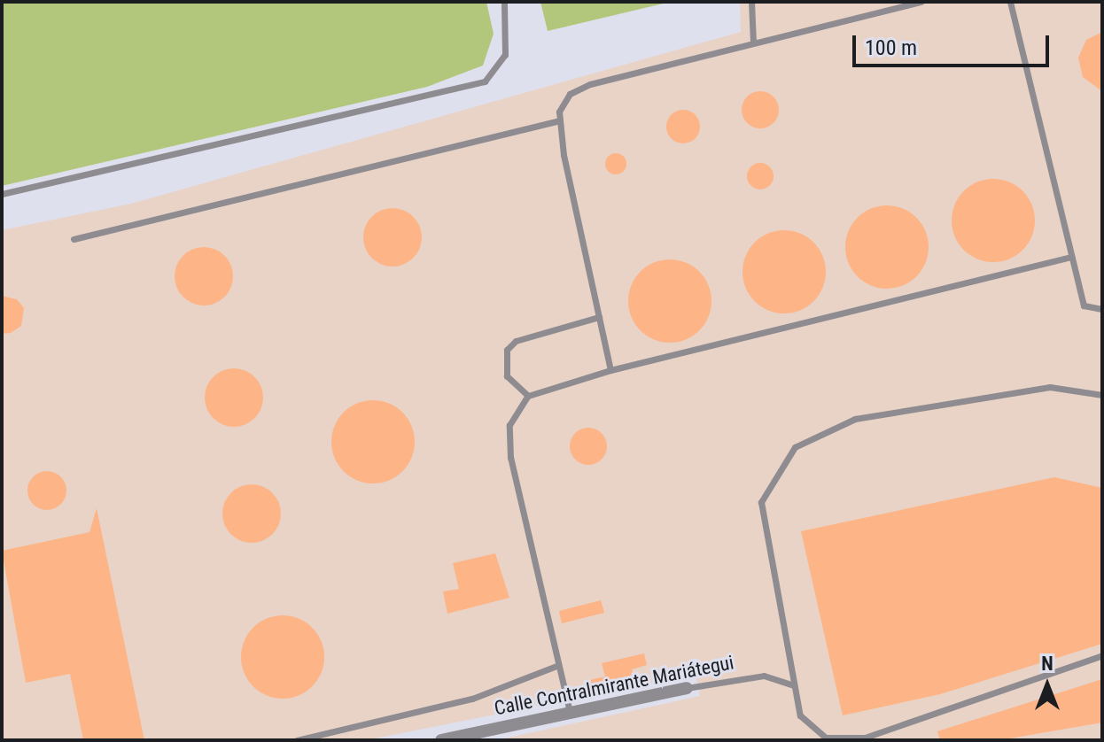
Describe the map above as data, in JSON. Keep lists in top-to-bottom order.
{
  "streets": {
    "street": ["Calle Contralmirante Mariátegui"]
  },
  "scale_bar": "100 m",
  "north": "top"
}
